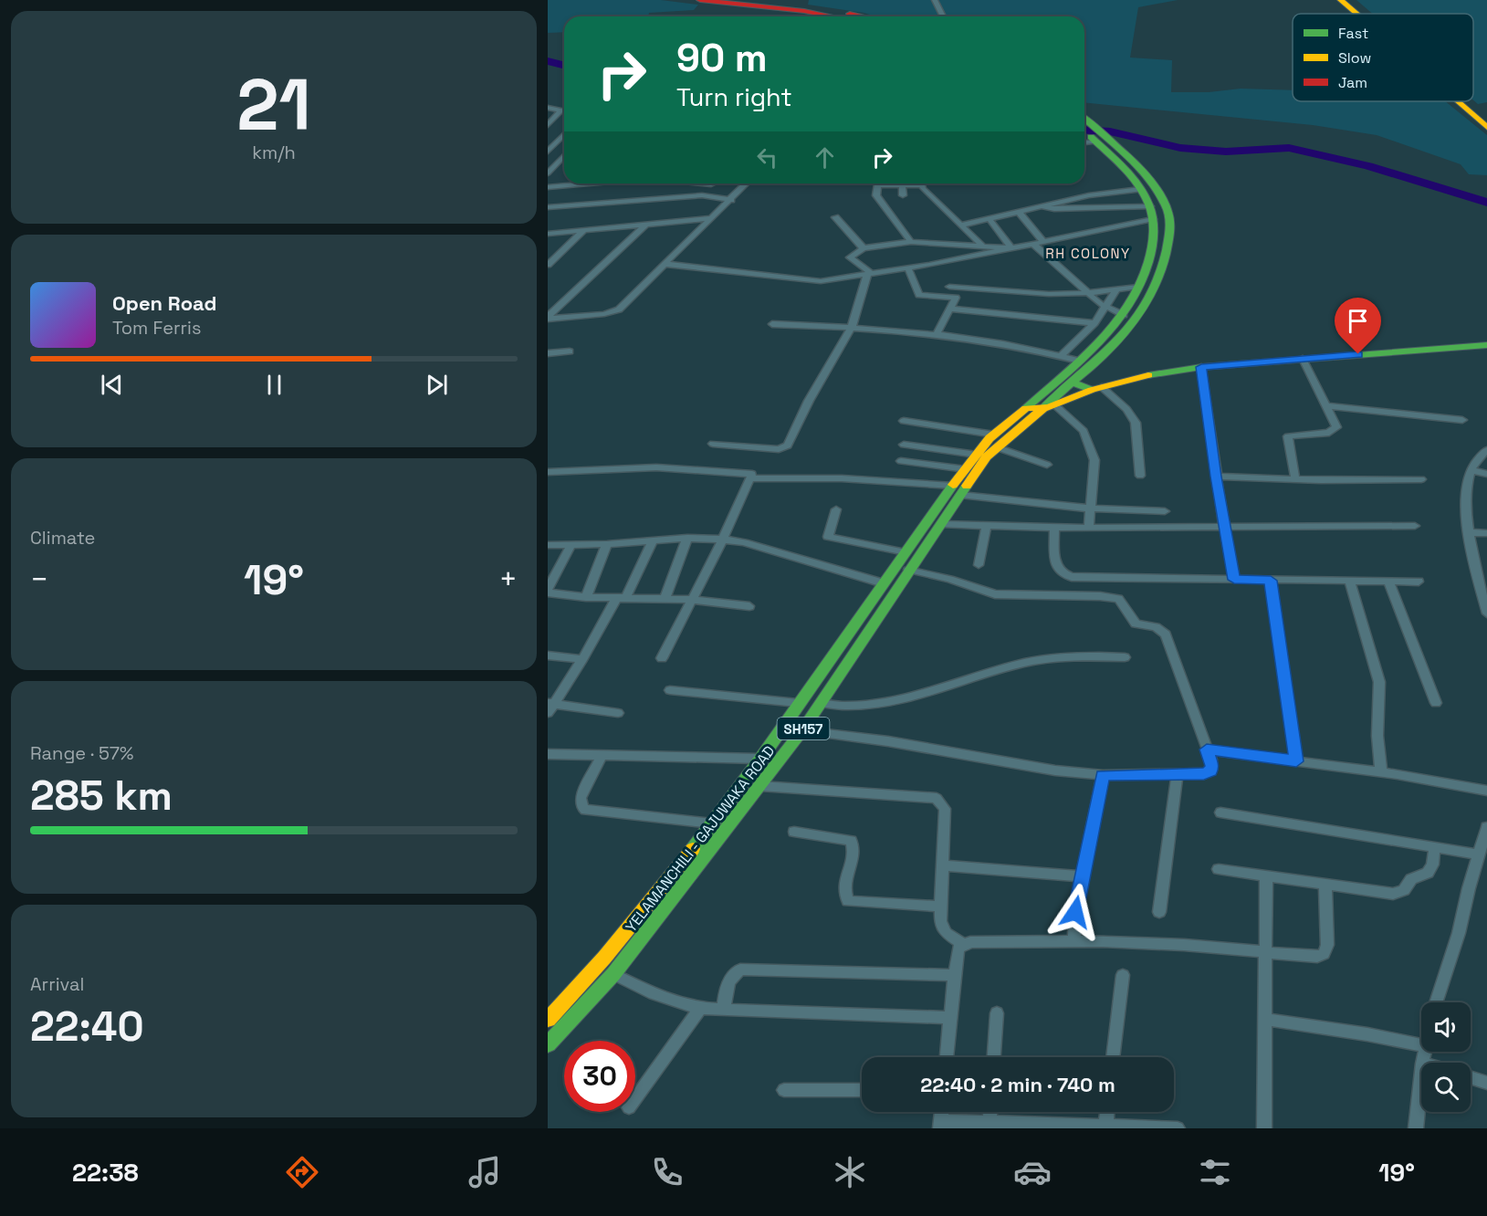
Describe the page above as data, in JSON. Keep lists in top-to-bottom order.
{
  "streets": {
    "street": ["SH157", "YELAMANCHILI - GAJUWAKA ROAD"]
  },
  "districts": ["RH COLONY"],
  "legend": ["Fast", "Slow", "Jam"],
  "page": {
    "tile": [
      ["21", "km/h"],
      "Climate",
      ["Range · 57%", "285 km"],
      ["Arrival", "22:40"]
    ],
    "turn": ["90 m", "Turn right"],
    "song": ["Open Road", "Tom Ferris"],
    "heat": ["−", "19°", "+"],
    "limit": "30",
    "trip": "22:40 · 2 min · 740 m",
    "tabs": ["22:38", "19°"]
  }
}
